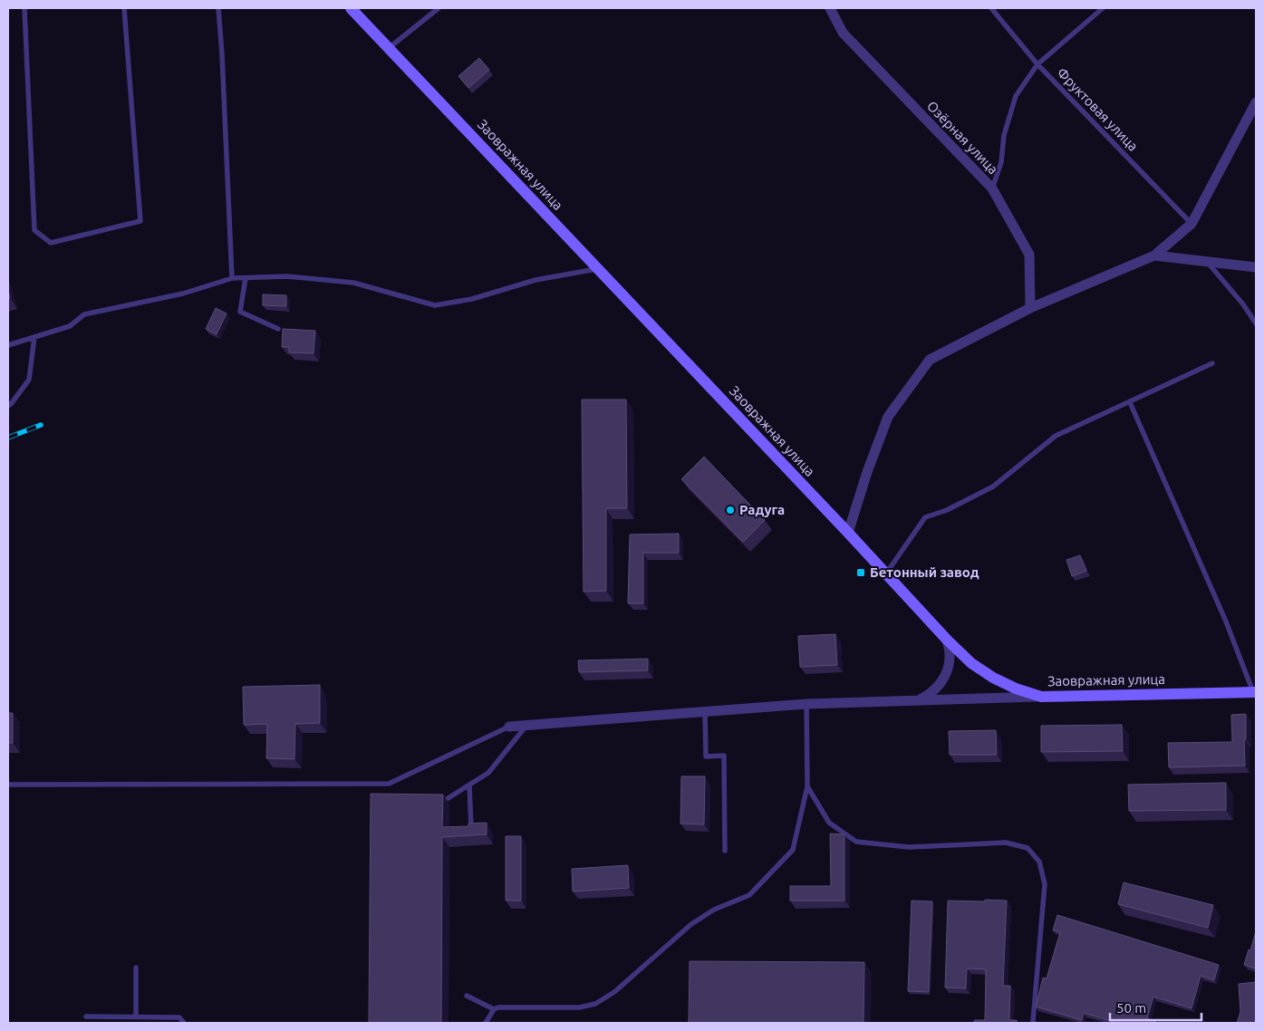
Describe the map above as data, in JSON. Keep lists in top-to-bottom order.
{
  "streets": {
    "street": ["Озёрная улица", "Заовражная улица"],
    "lane": ["Фруктовая улица"]
  },
  "places": {
    "other": ["Радуга"],
    "transit": ["Бетонный завод"]
  },
  "scale_bar": "50 m"
}
